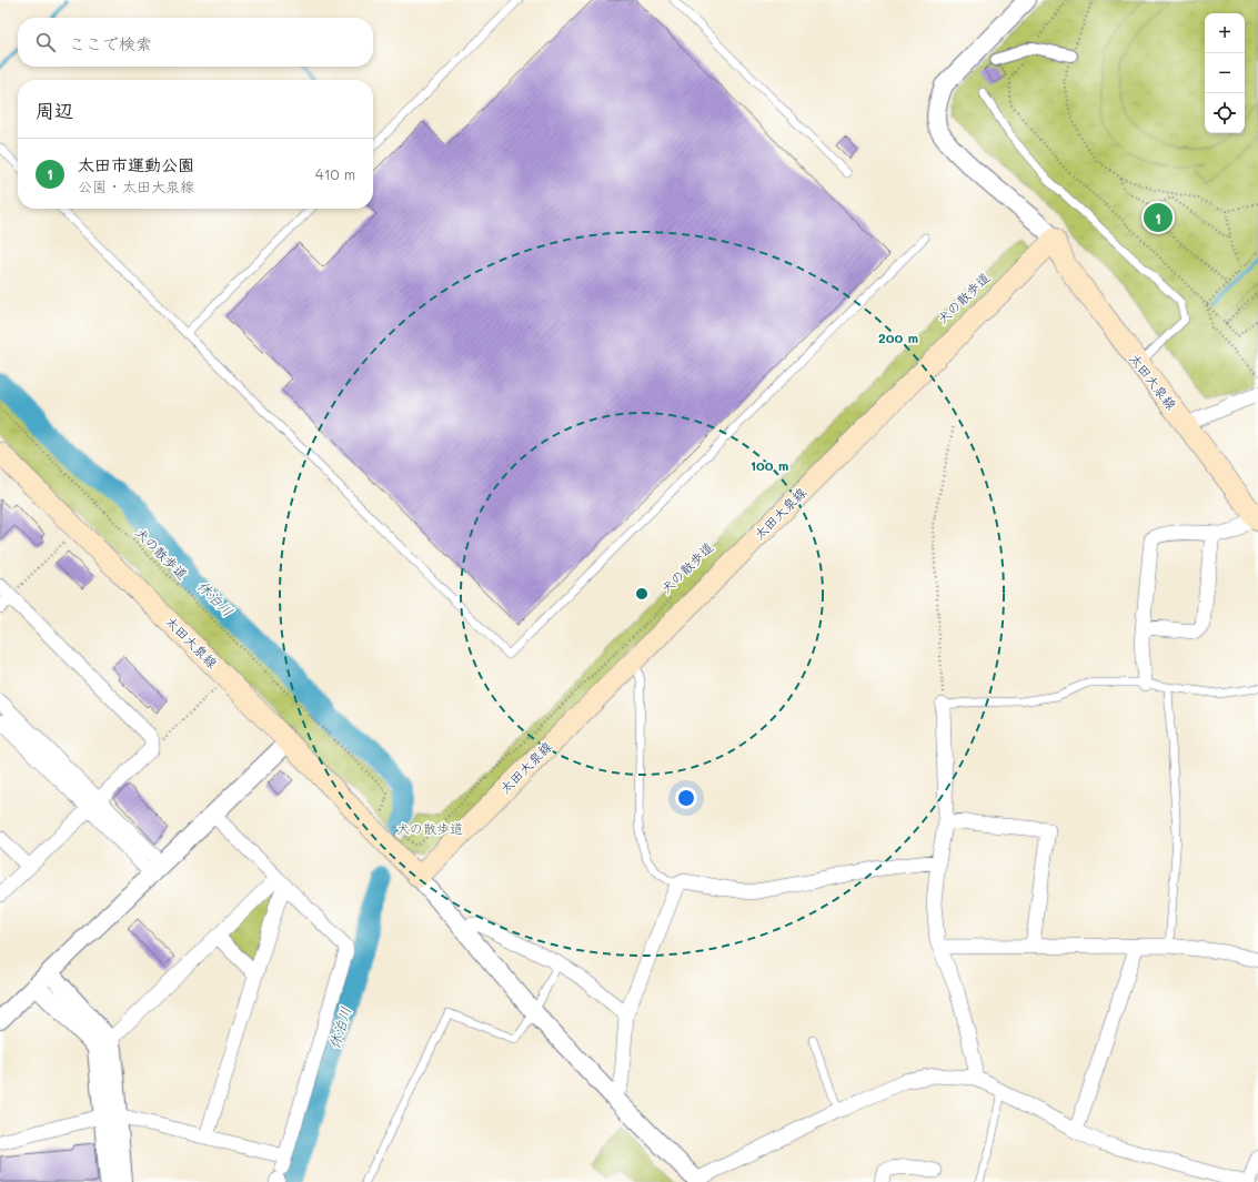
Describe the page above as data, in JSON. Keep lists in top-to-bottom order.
{
  "streets": {
    "main road": ["太田大泉線"],
    "path": ["犬の散歩道"]
  },
  "water": ["休泊川"],
  "parks": ["犬の散歩道"],
  "page": {
    "map_buttons": ["+", "−"],
    "search": "ここで検索",
    "heading": "周辺",
    "list": [
      {
        "mark": "1",
        "name": "太田市運動公園",
        "note": "公園 · 太田大泉線",
        "value": "410 m"
      }
    ],
    "pins": "1"
  },
  "rings": ["200 m", "100 m"]
}
